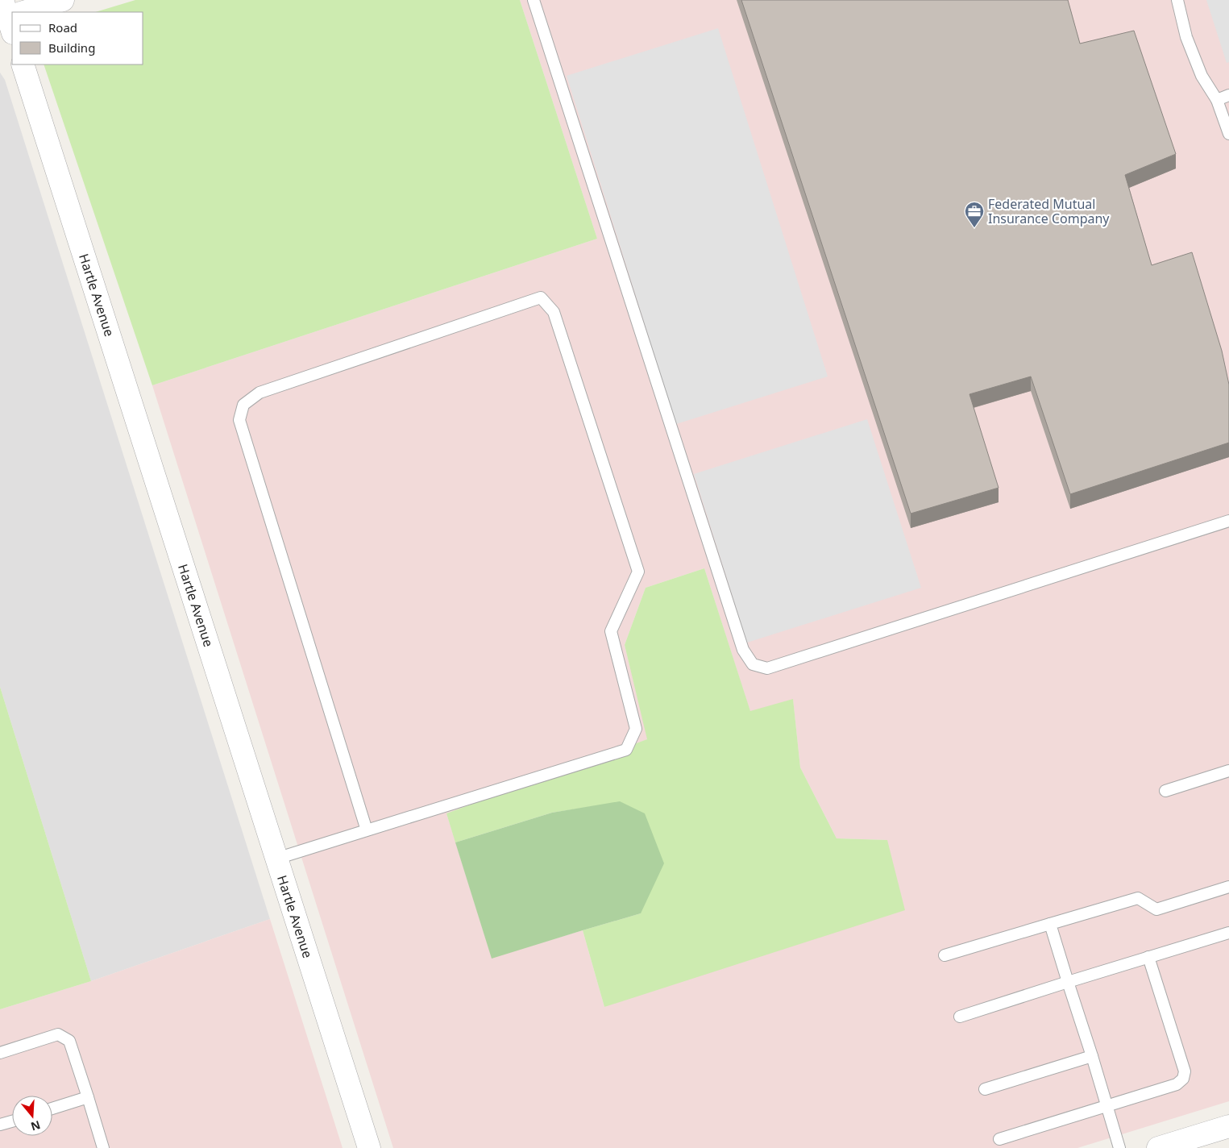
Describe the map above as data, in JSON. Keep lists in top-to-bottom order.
{
  "streets": {
    "street": ["Hartle Avenue"]
  },
  "places": {
    "office": ["Federated Mutual Insurance Company"]
  },
  "legend": ["Road", "Building"],
  "north": "bottom"
}
